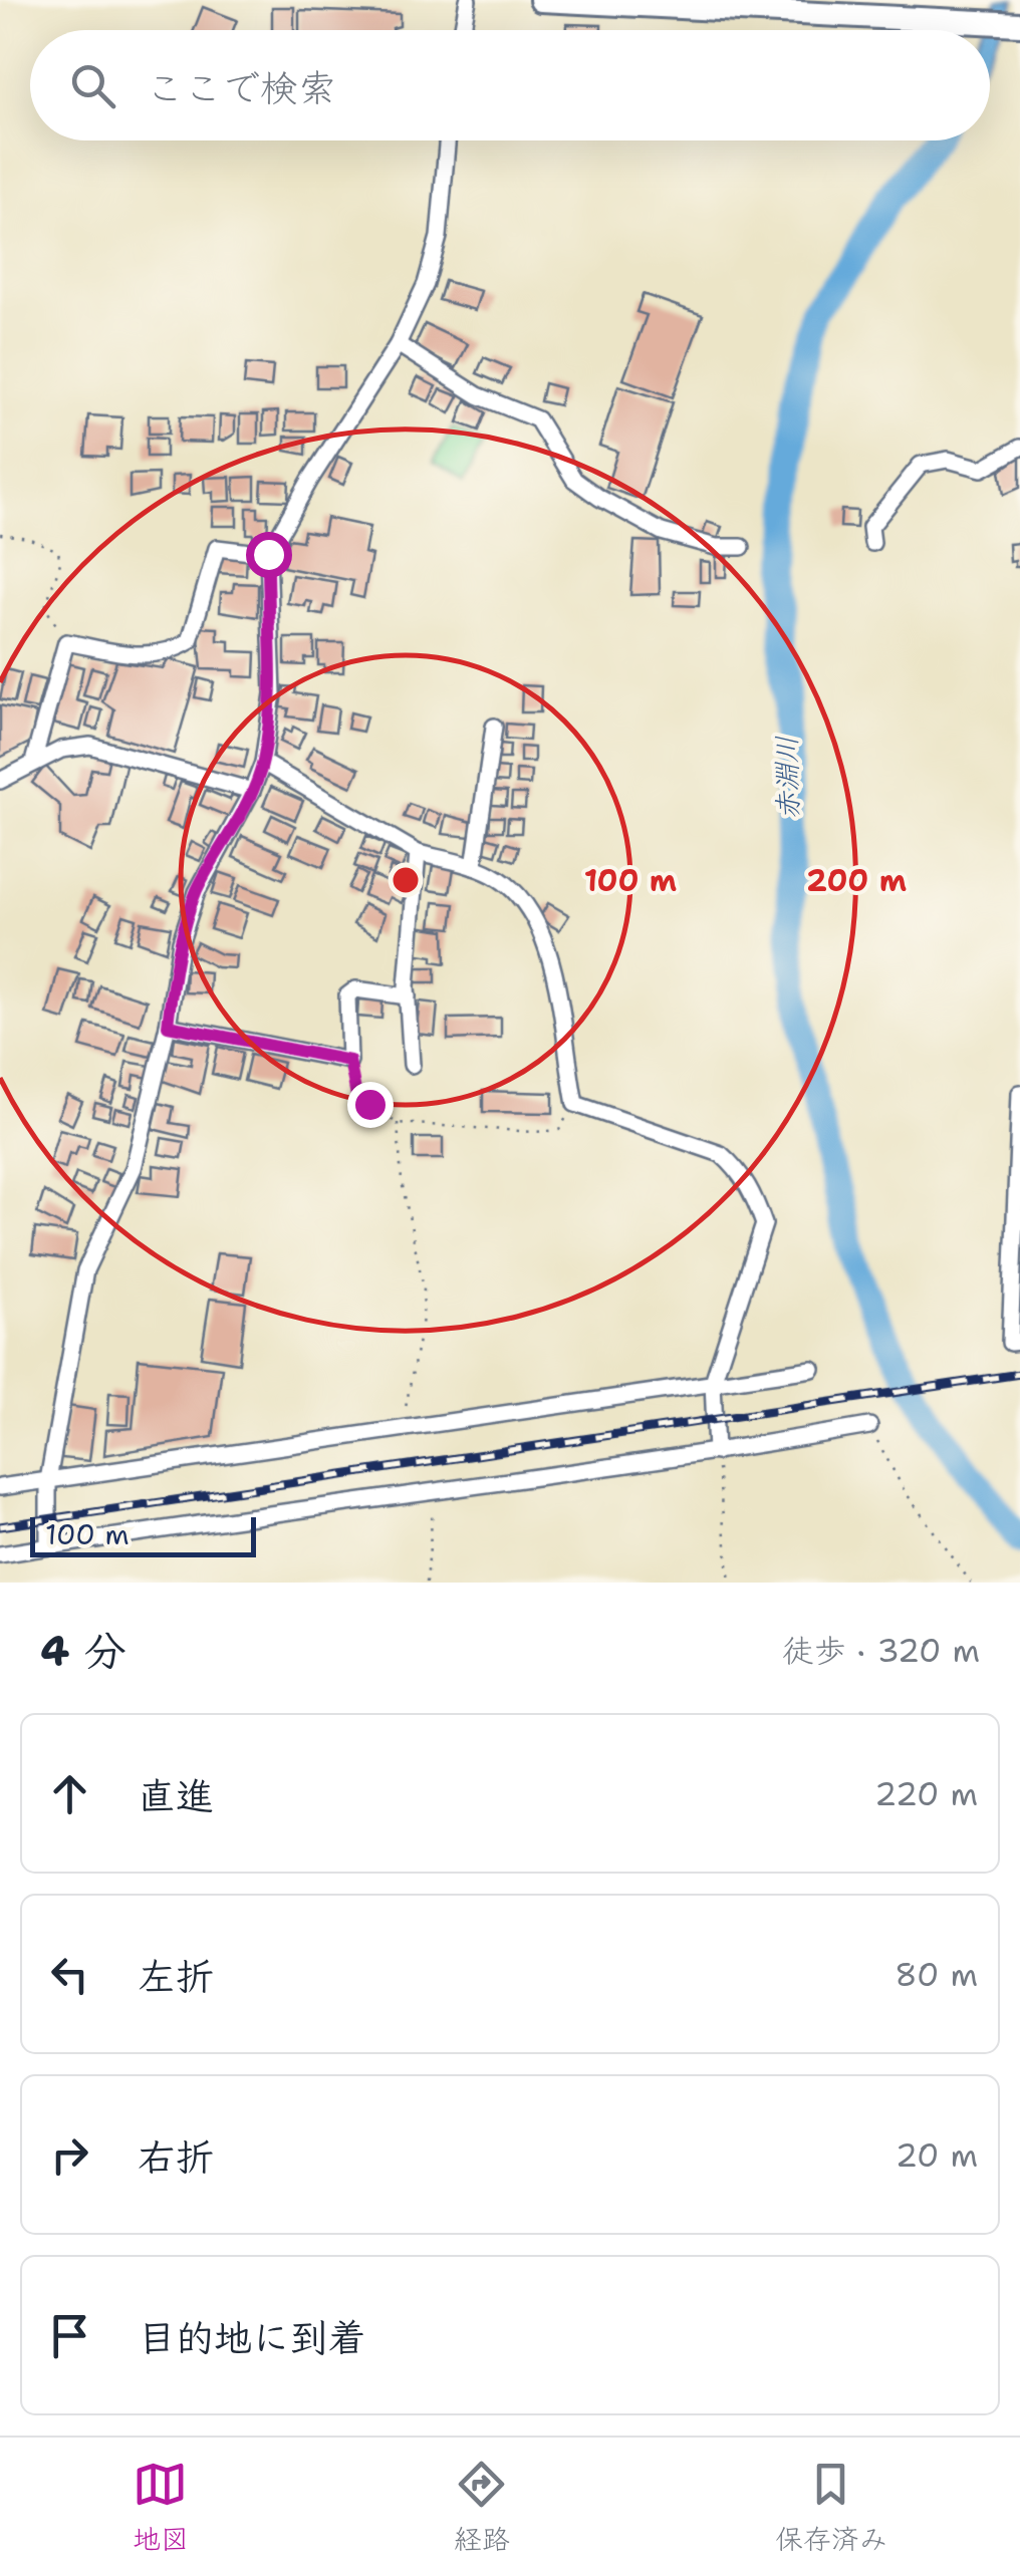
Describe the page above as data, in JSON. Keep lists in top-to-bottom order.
{
  "water": ["赤淵川"],
  "scale_bar": "100 m",
  "page": {
    "search": "ここで検索",
    "scale": "100 m",
    "heading": ["4 分", "徒歩 · 320 m"],
    "list": [
      ["直進", "220 m"],
      ["左折", "80 m"],
      ["右折", "20 m"],
      "目的地に到着"
    ],
    "nav": ["地図", "経路", "保存済み"]
  },
  "rings": ["100 m", "200 m"]
}
